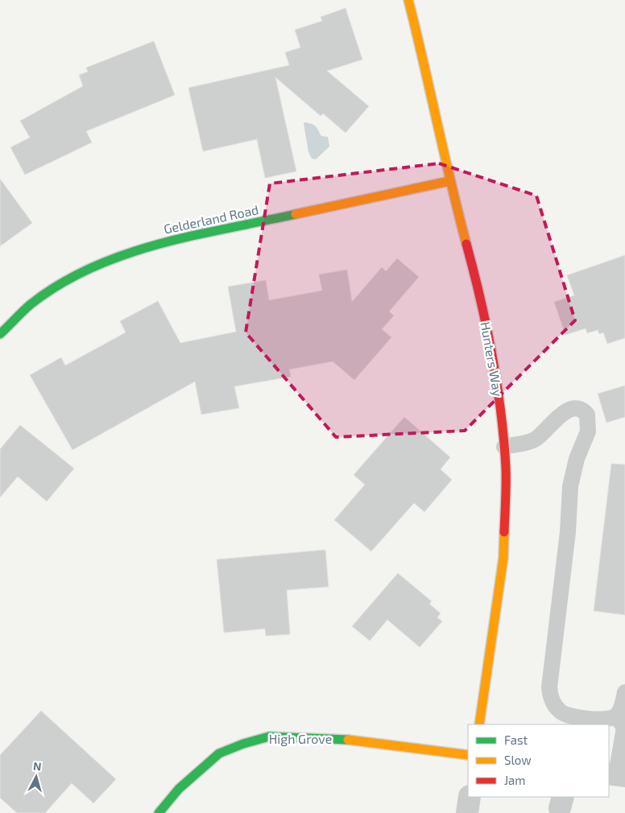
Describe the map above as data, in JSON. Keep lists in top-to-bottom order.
{
  "streets": {
    "street": ["Gelderland Road", "Hunters Way", "High Grove"]
  },
  "crossings": [
    ["Gelderland Road", "Hunters Way"]
  ],
  "legend": ["Fast", "Slow", "Jam"],
  "north": "top"
}
